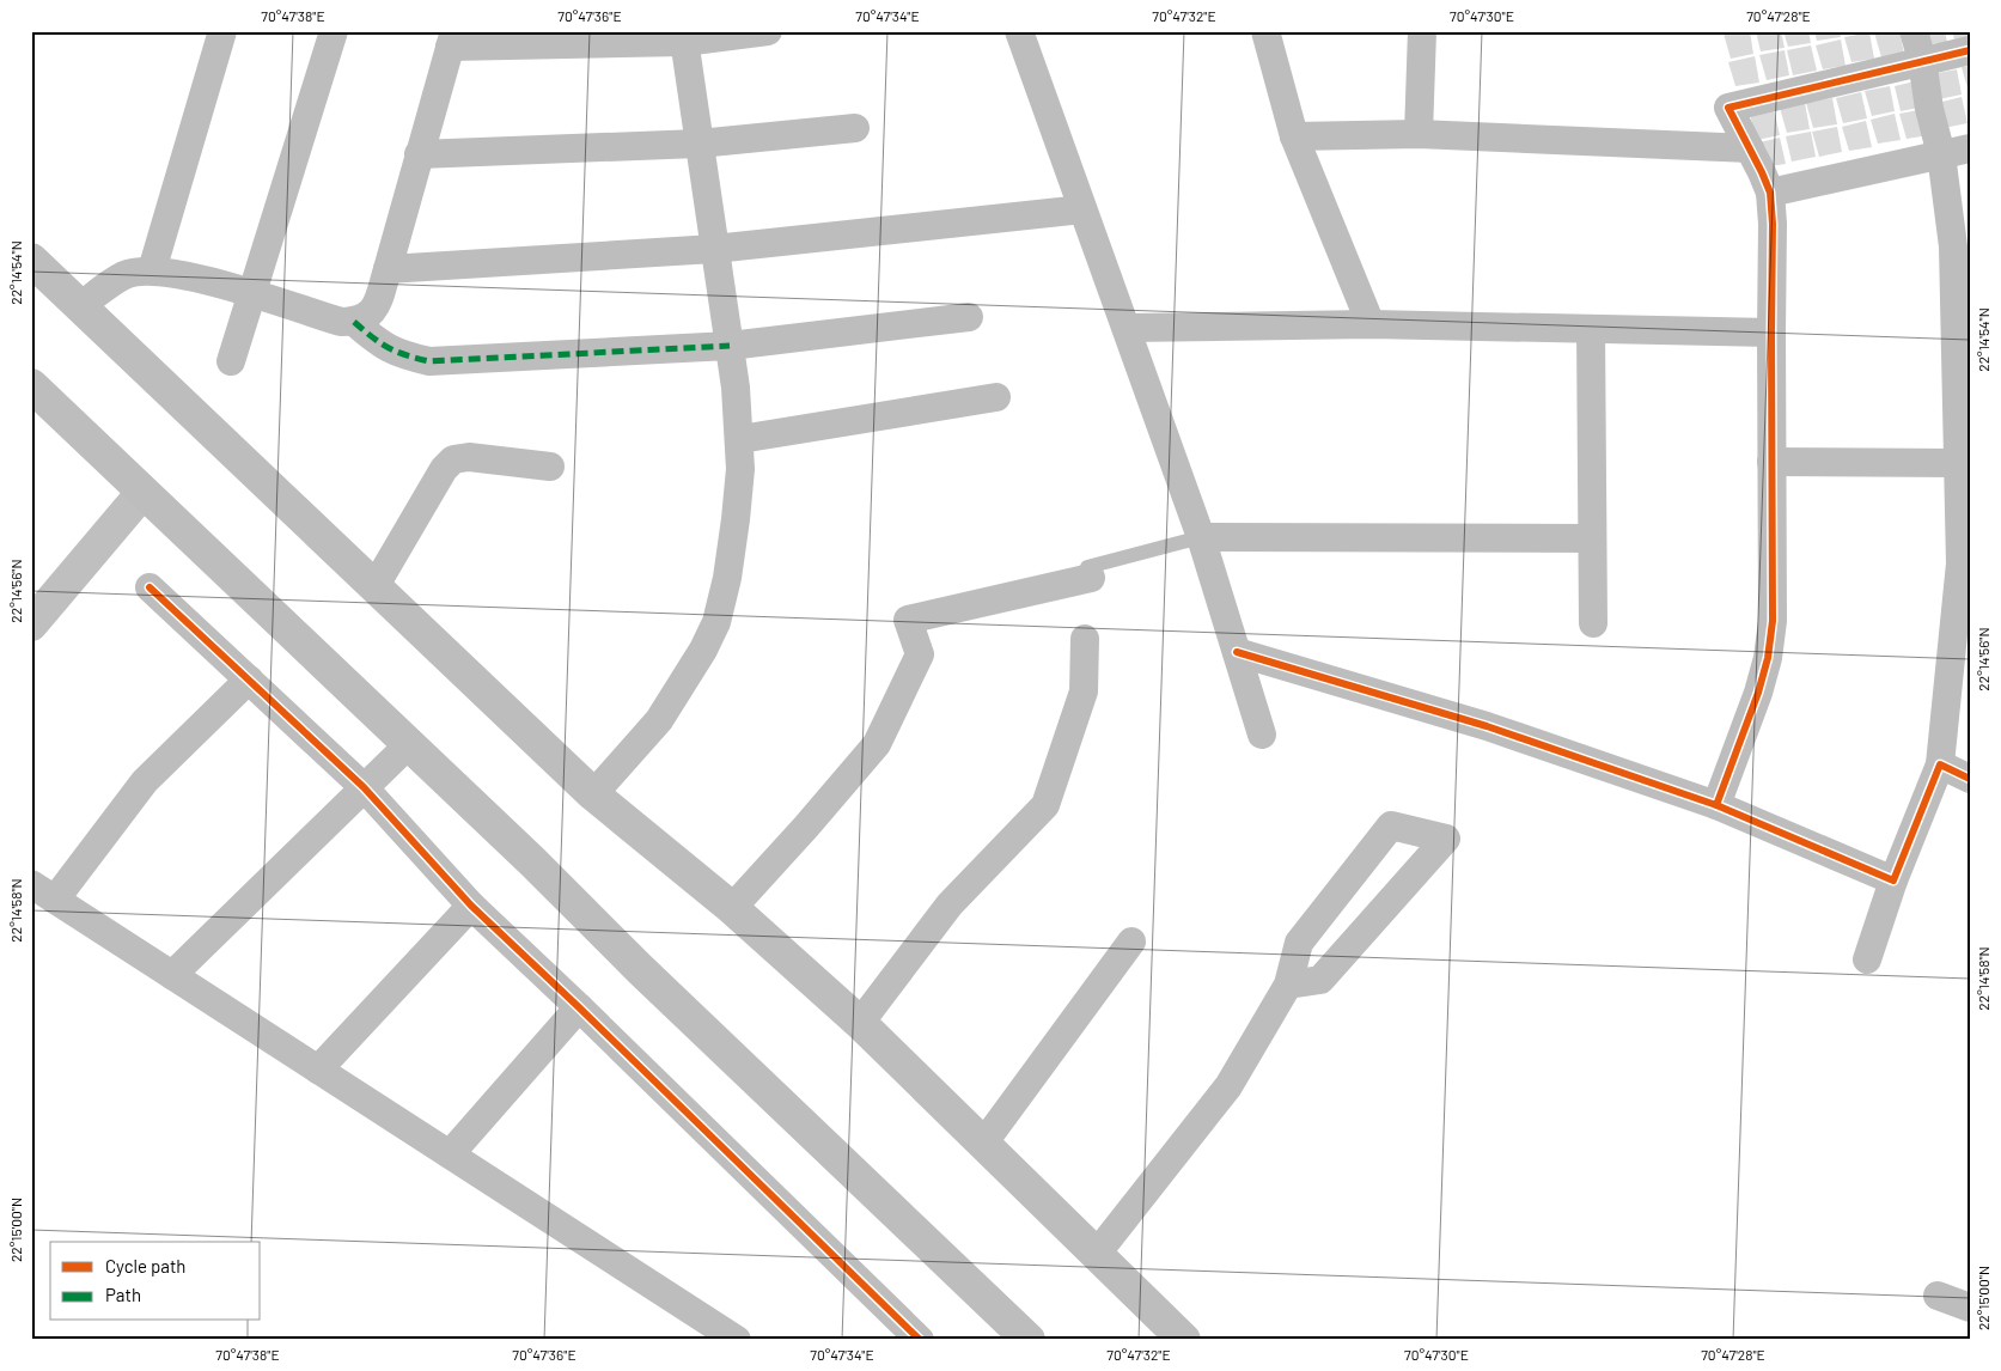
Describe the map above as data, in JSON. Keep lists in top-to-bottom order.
{
  "legend": ["Cycle path", "Path"],
  "coordinates": [
    "70°47'38\"E",
    "70°47'36\"E",
    "70°47'34\"E",
    "70°47'32\"E",
    "70°47'30\"E",
    "70°47'28\"E",
    "22°14'54\"N",
    "22°14'56\"N",
    "22°14'58\"N",
    "22°15'00\"N"
  ]
}
